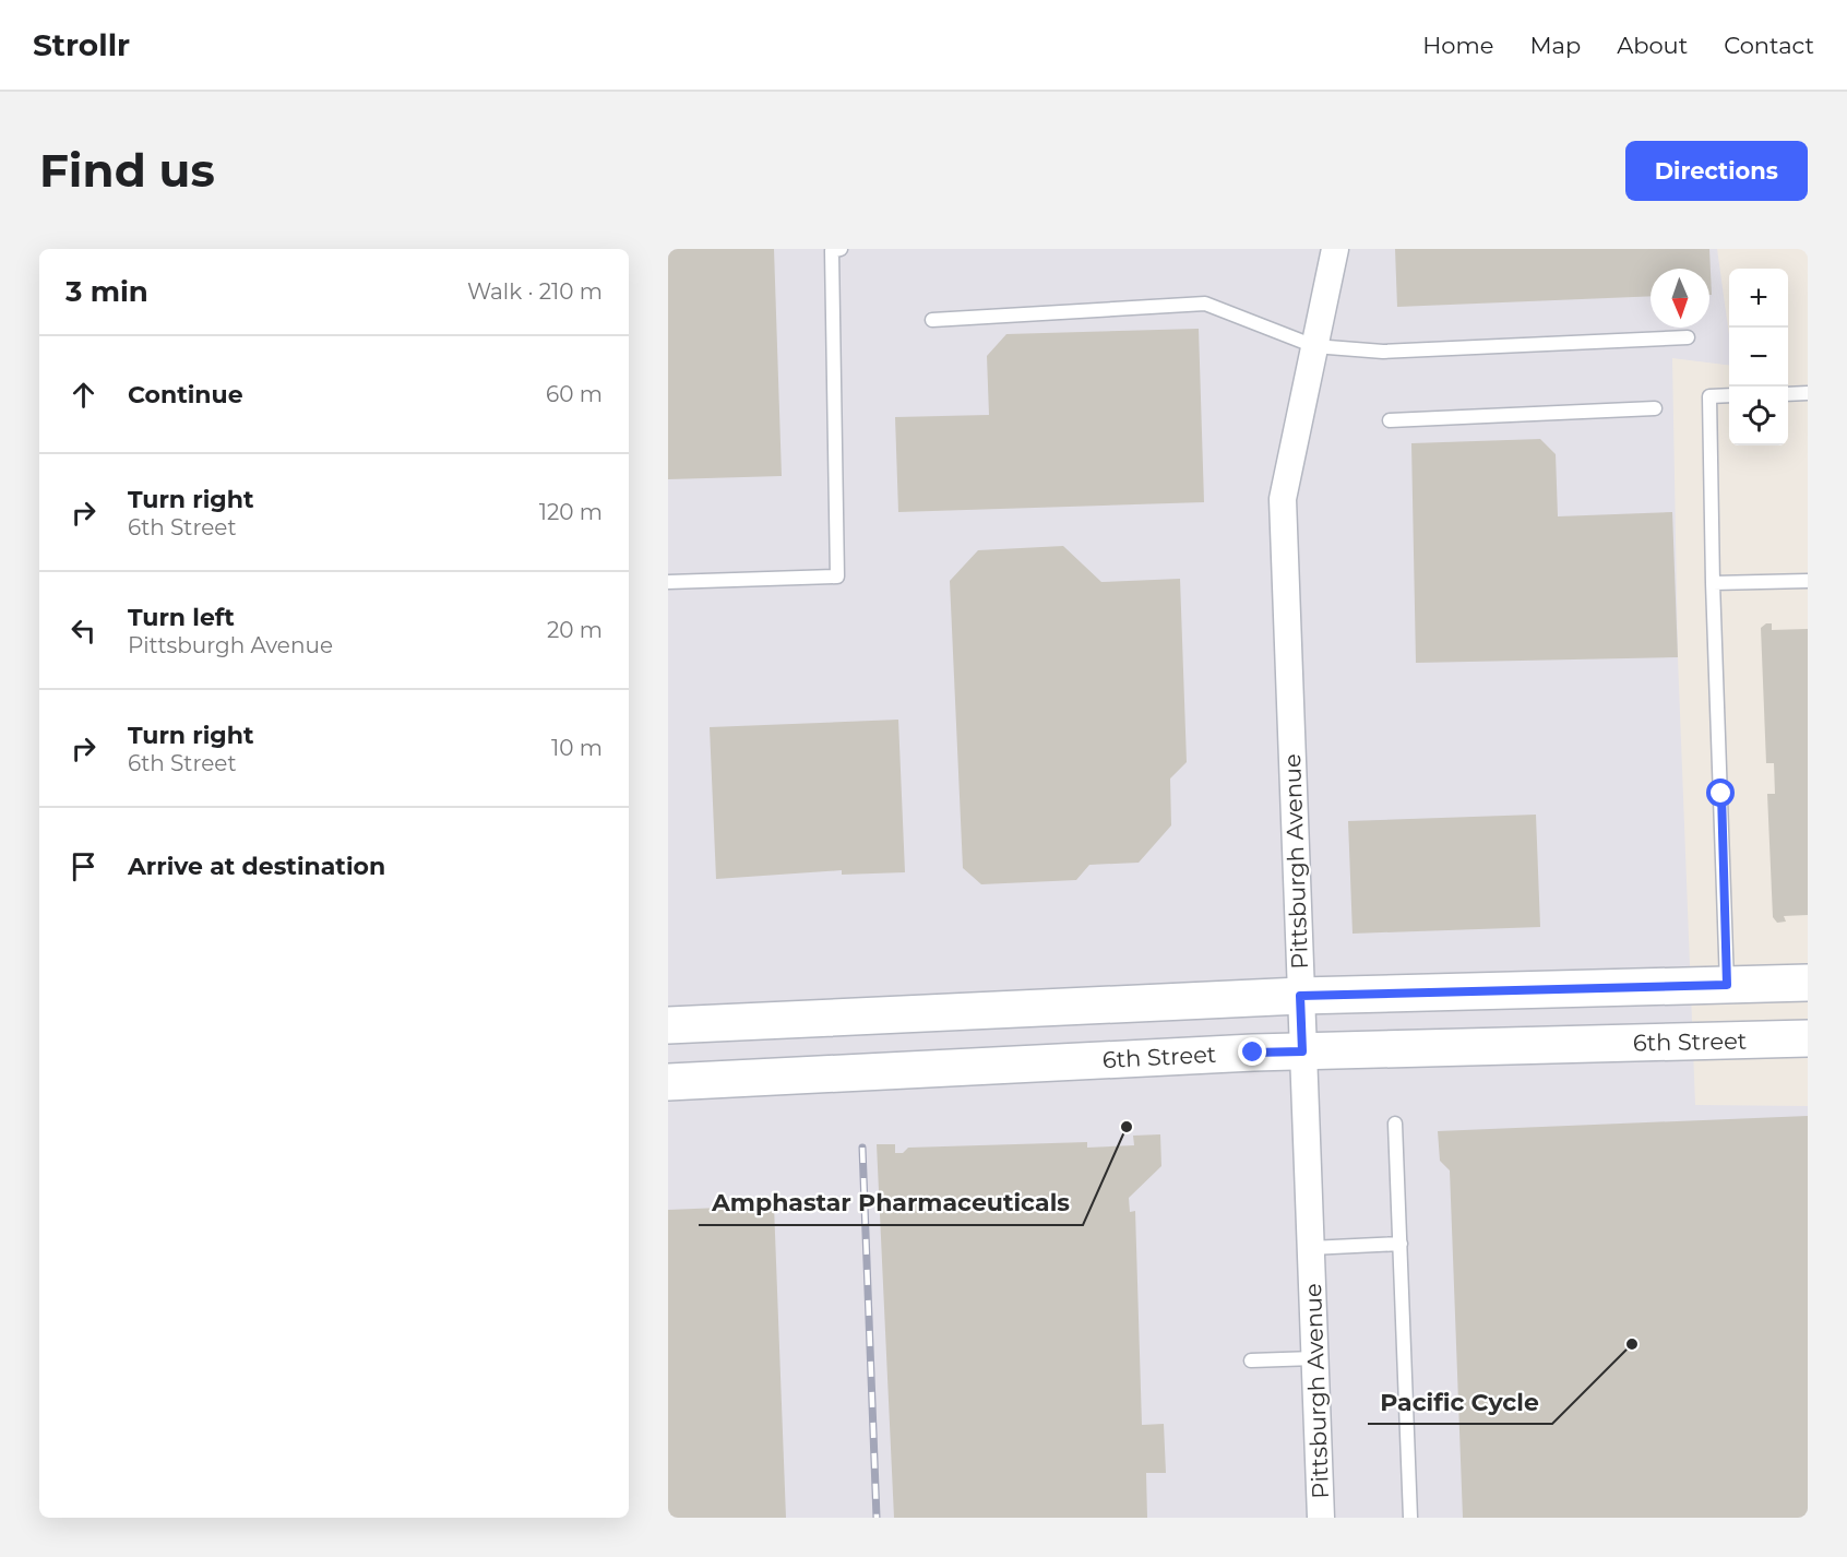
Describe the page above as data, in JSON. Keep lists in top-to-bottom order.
{
  "streets": {
    "main road": ["6th Street"],
    "street": ["Pittsburgh Avenue"]
  },
  "crossings": [
    ["Pittsburgh Avenue", "6th Street"]
  ],
  "places": ["Amphastar Pharmaceuticals", "Pacific Cycle"],
  "north": "bottom",
  "page": {
    "header": "Strollr",
    "nav": [
      "Home",
      "Map",
      "About",
      "Contact"
    ],
    "buttons": "Directions",
    "title": "Find us",
    "heading": ["3 min", "Walk · 210 m"],
    "map_buttons": ["+", "−"],
    "list": [
      ["Continue", "60 m"],
      ["Turn right", "6th Street", "120 m"],
      ["Turn left", "Pittsburgh Avenue", "20 m"],
      ["Turn right", "6th Street", "10 m"],
      "Arrive at destination"
    ]
  }
}
